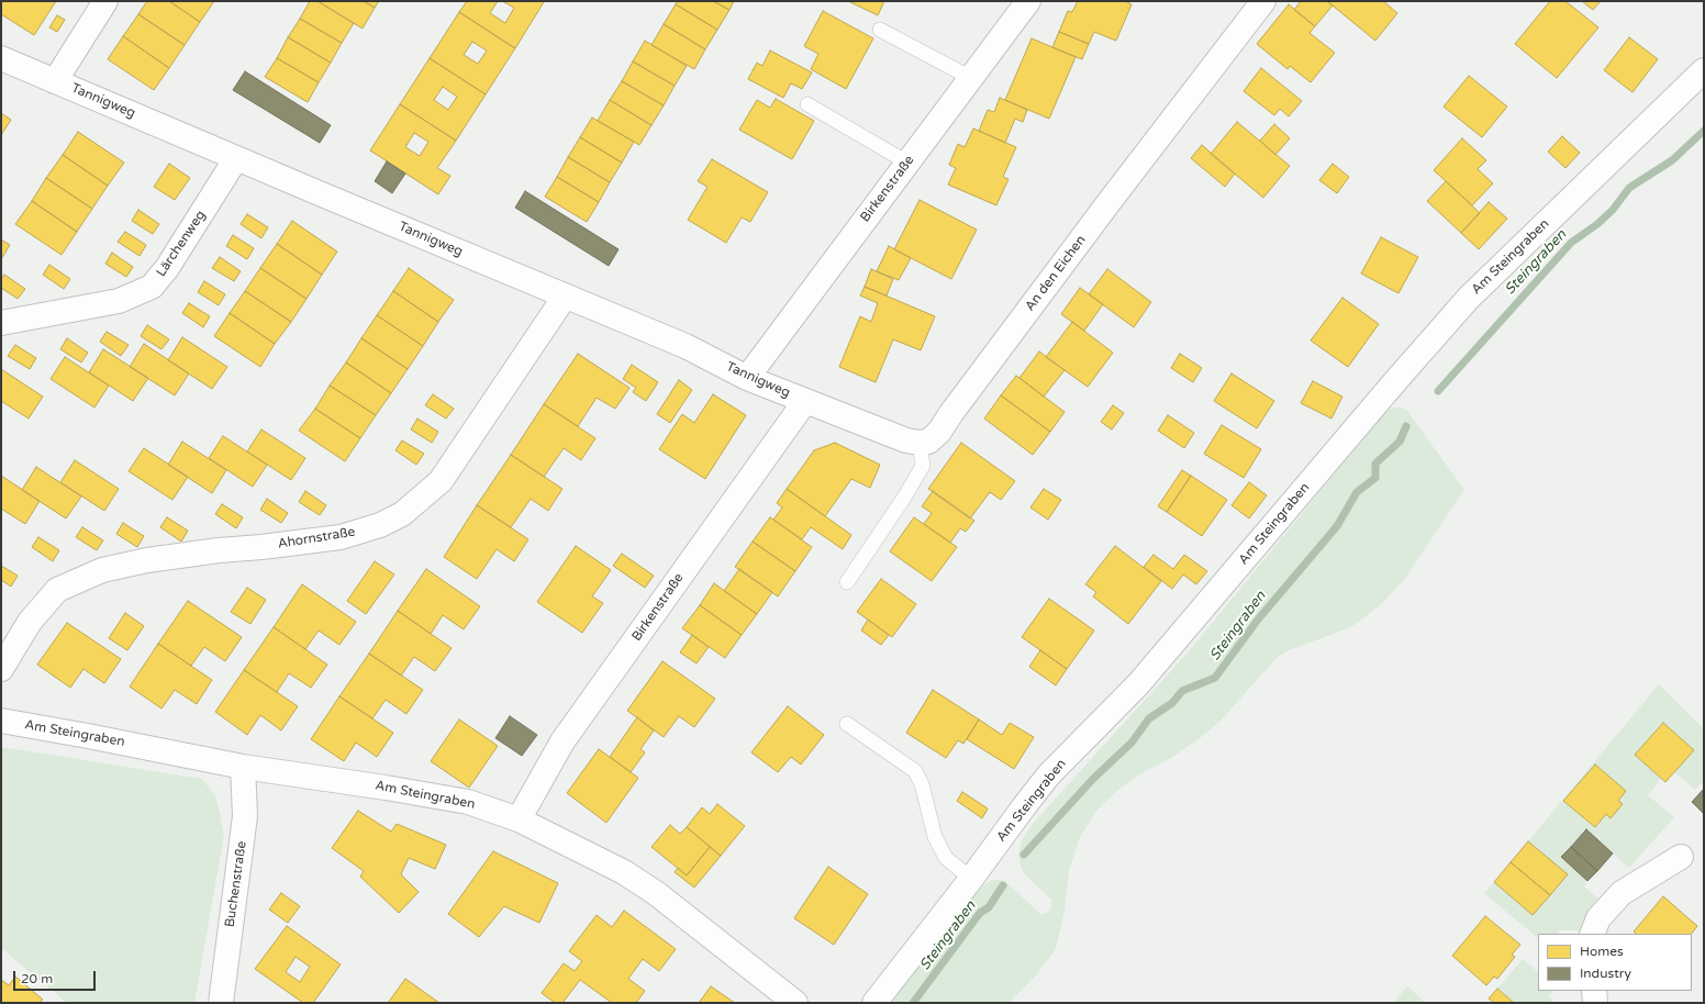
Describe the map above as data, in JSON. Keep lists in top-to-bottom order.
{
  "streets": {
    "street": [
      "Tannigweg",
      "Birkenstraße",
      "Lärchenweg",
      "Am Steingraben",
      "An den Eichen",
      "Ahornstraße",
      "Buchenstraße"
    ]
  },
  "crossings": [
    ["Tannigweg", "Birkenstraße"],
    ["Tannigweg", "Lärchenweg"],
    ["Tannigweg", "Ahornstraße"],
    ["Birkenstraße", "Am Steingraben"],
    ["Am Steingraben", "Buchenstraße"]
  ],
  "water": ["Steingraben"],
  "legend": ["Homes", "Industry"],
  "scale_bar": "20 m"
}
